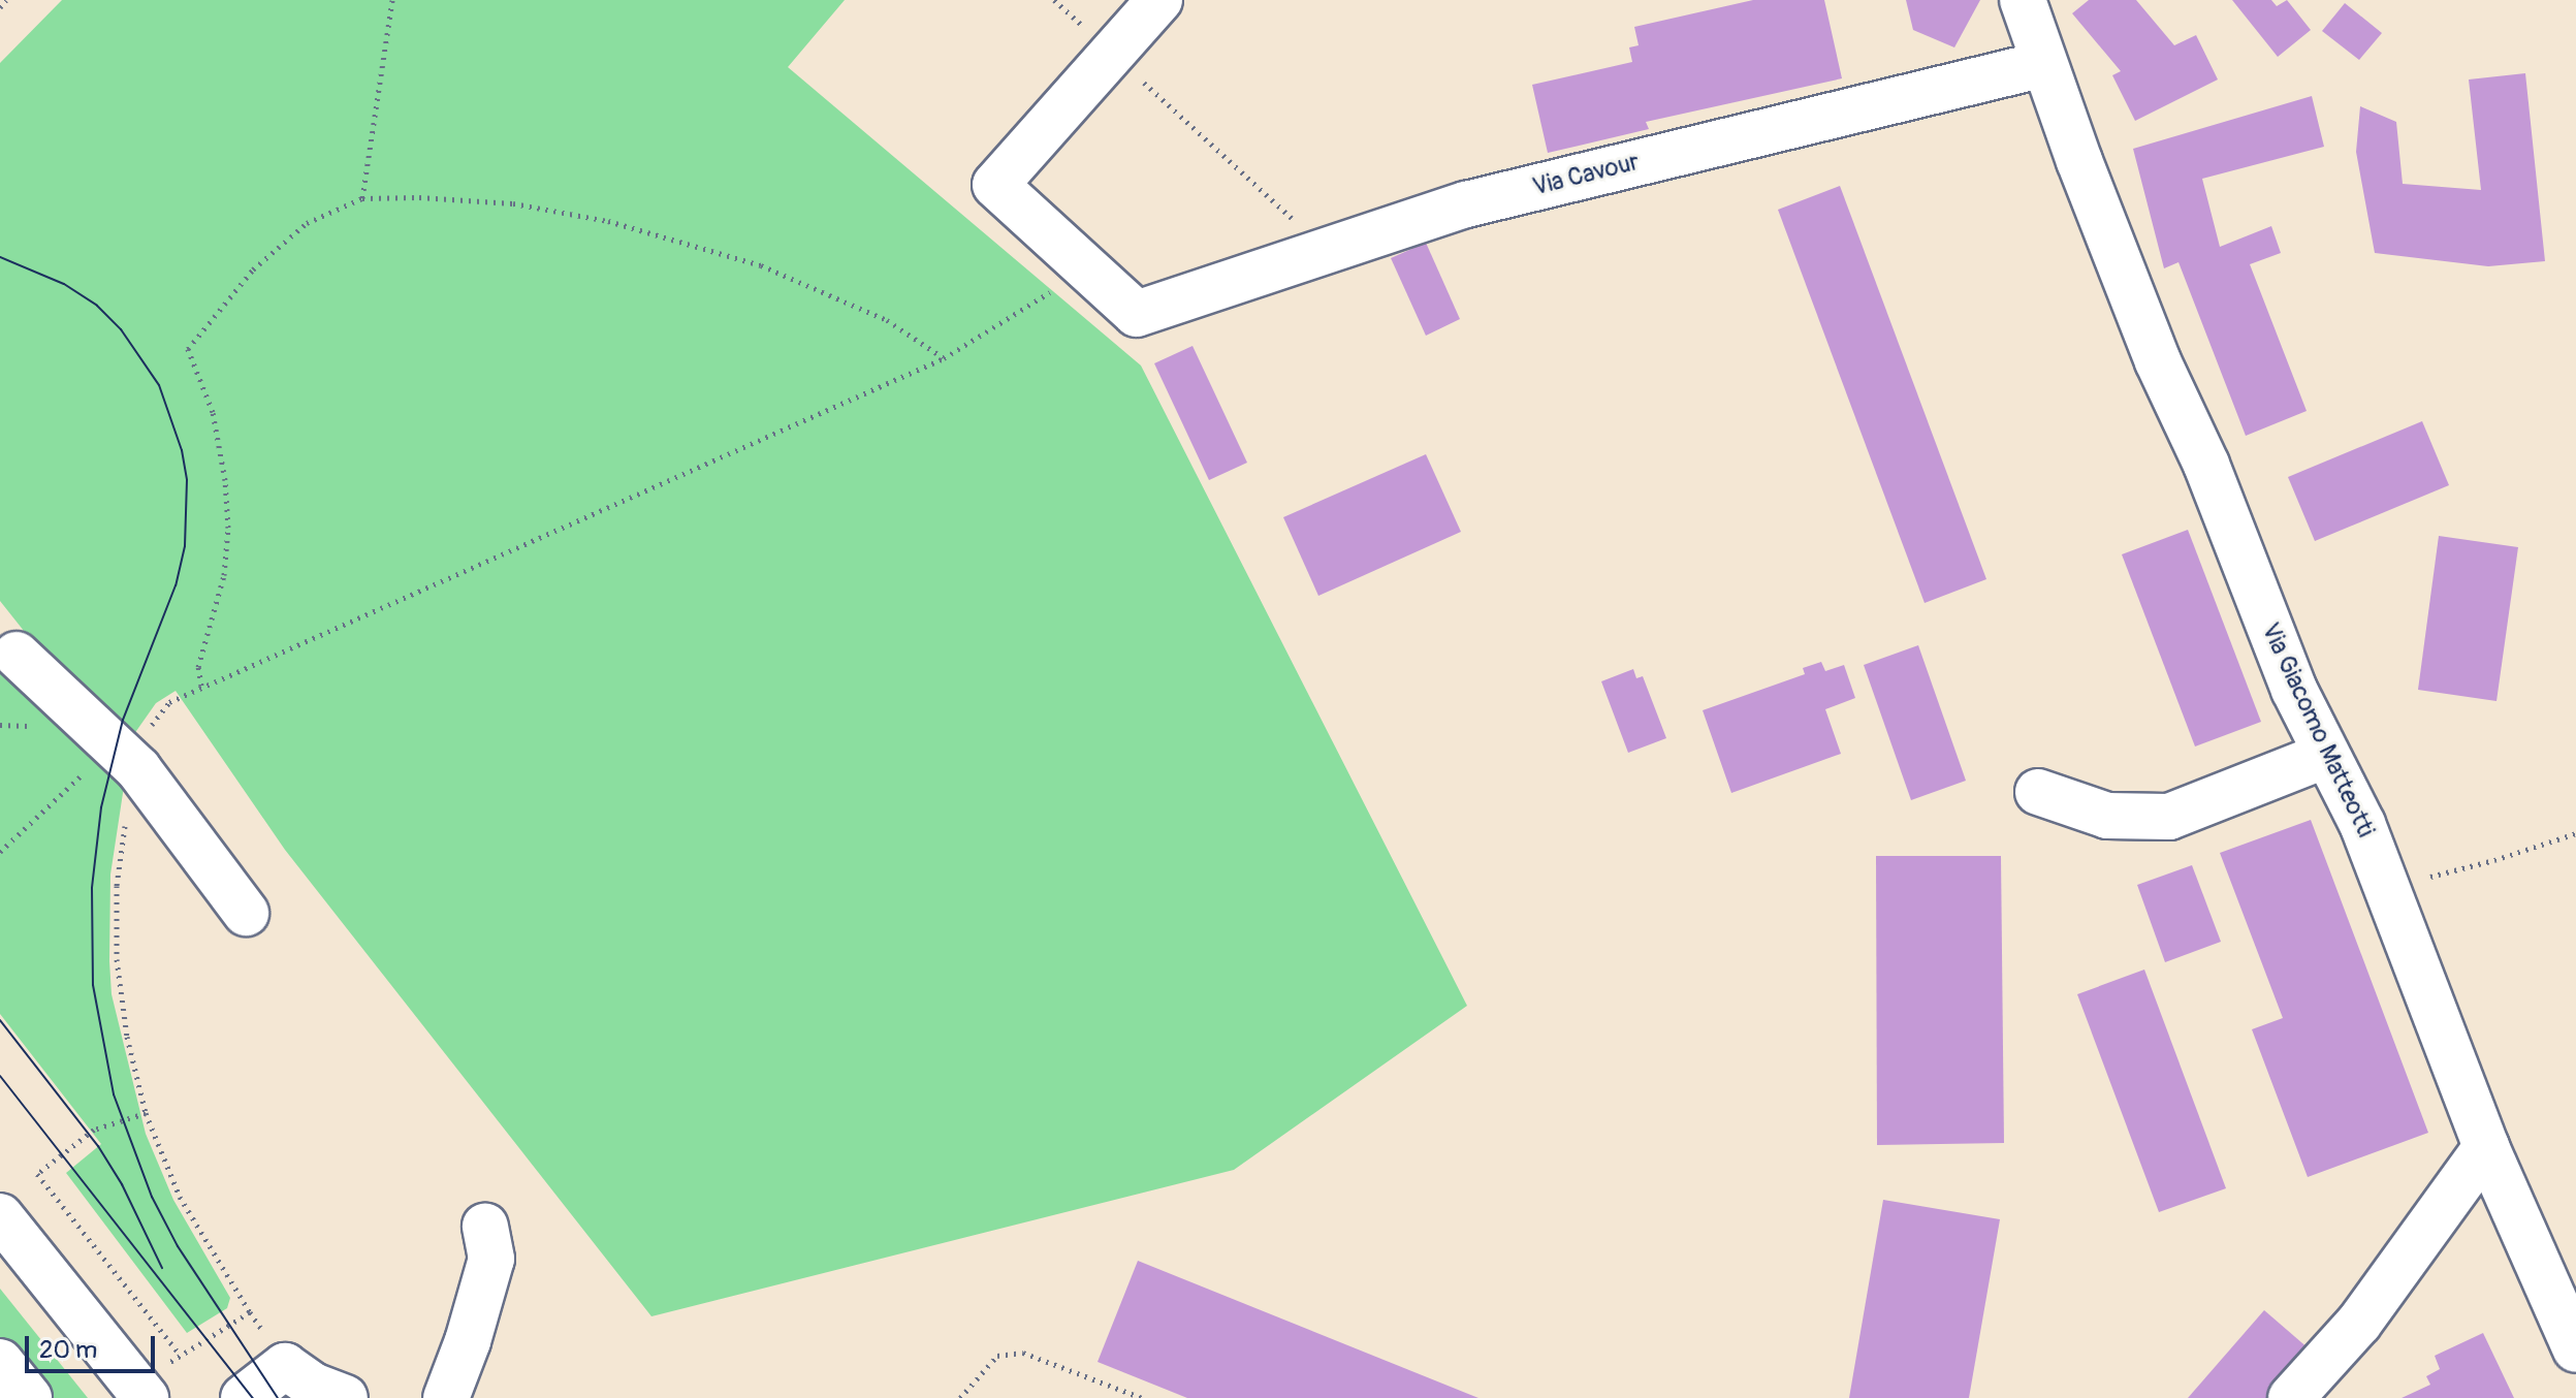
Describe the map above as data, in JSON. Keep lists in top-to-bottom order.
{
  "streets": {
    "street": ["Via Cavour", "Via Giacomo Matteotti"]
  },
  "crossings": [
    ["Via Cavour", "Via Giacomo Matteotti"]
  ],
  "scale_bar": "20 m"
}
